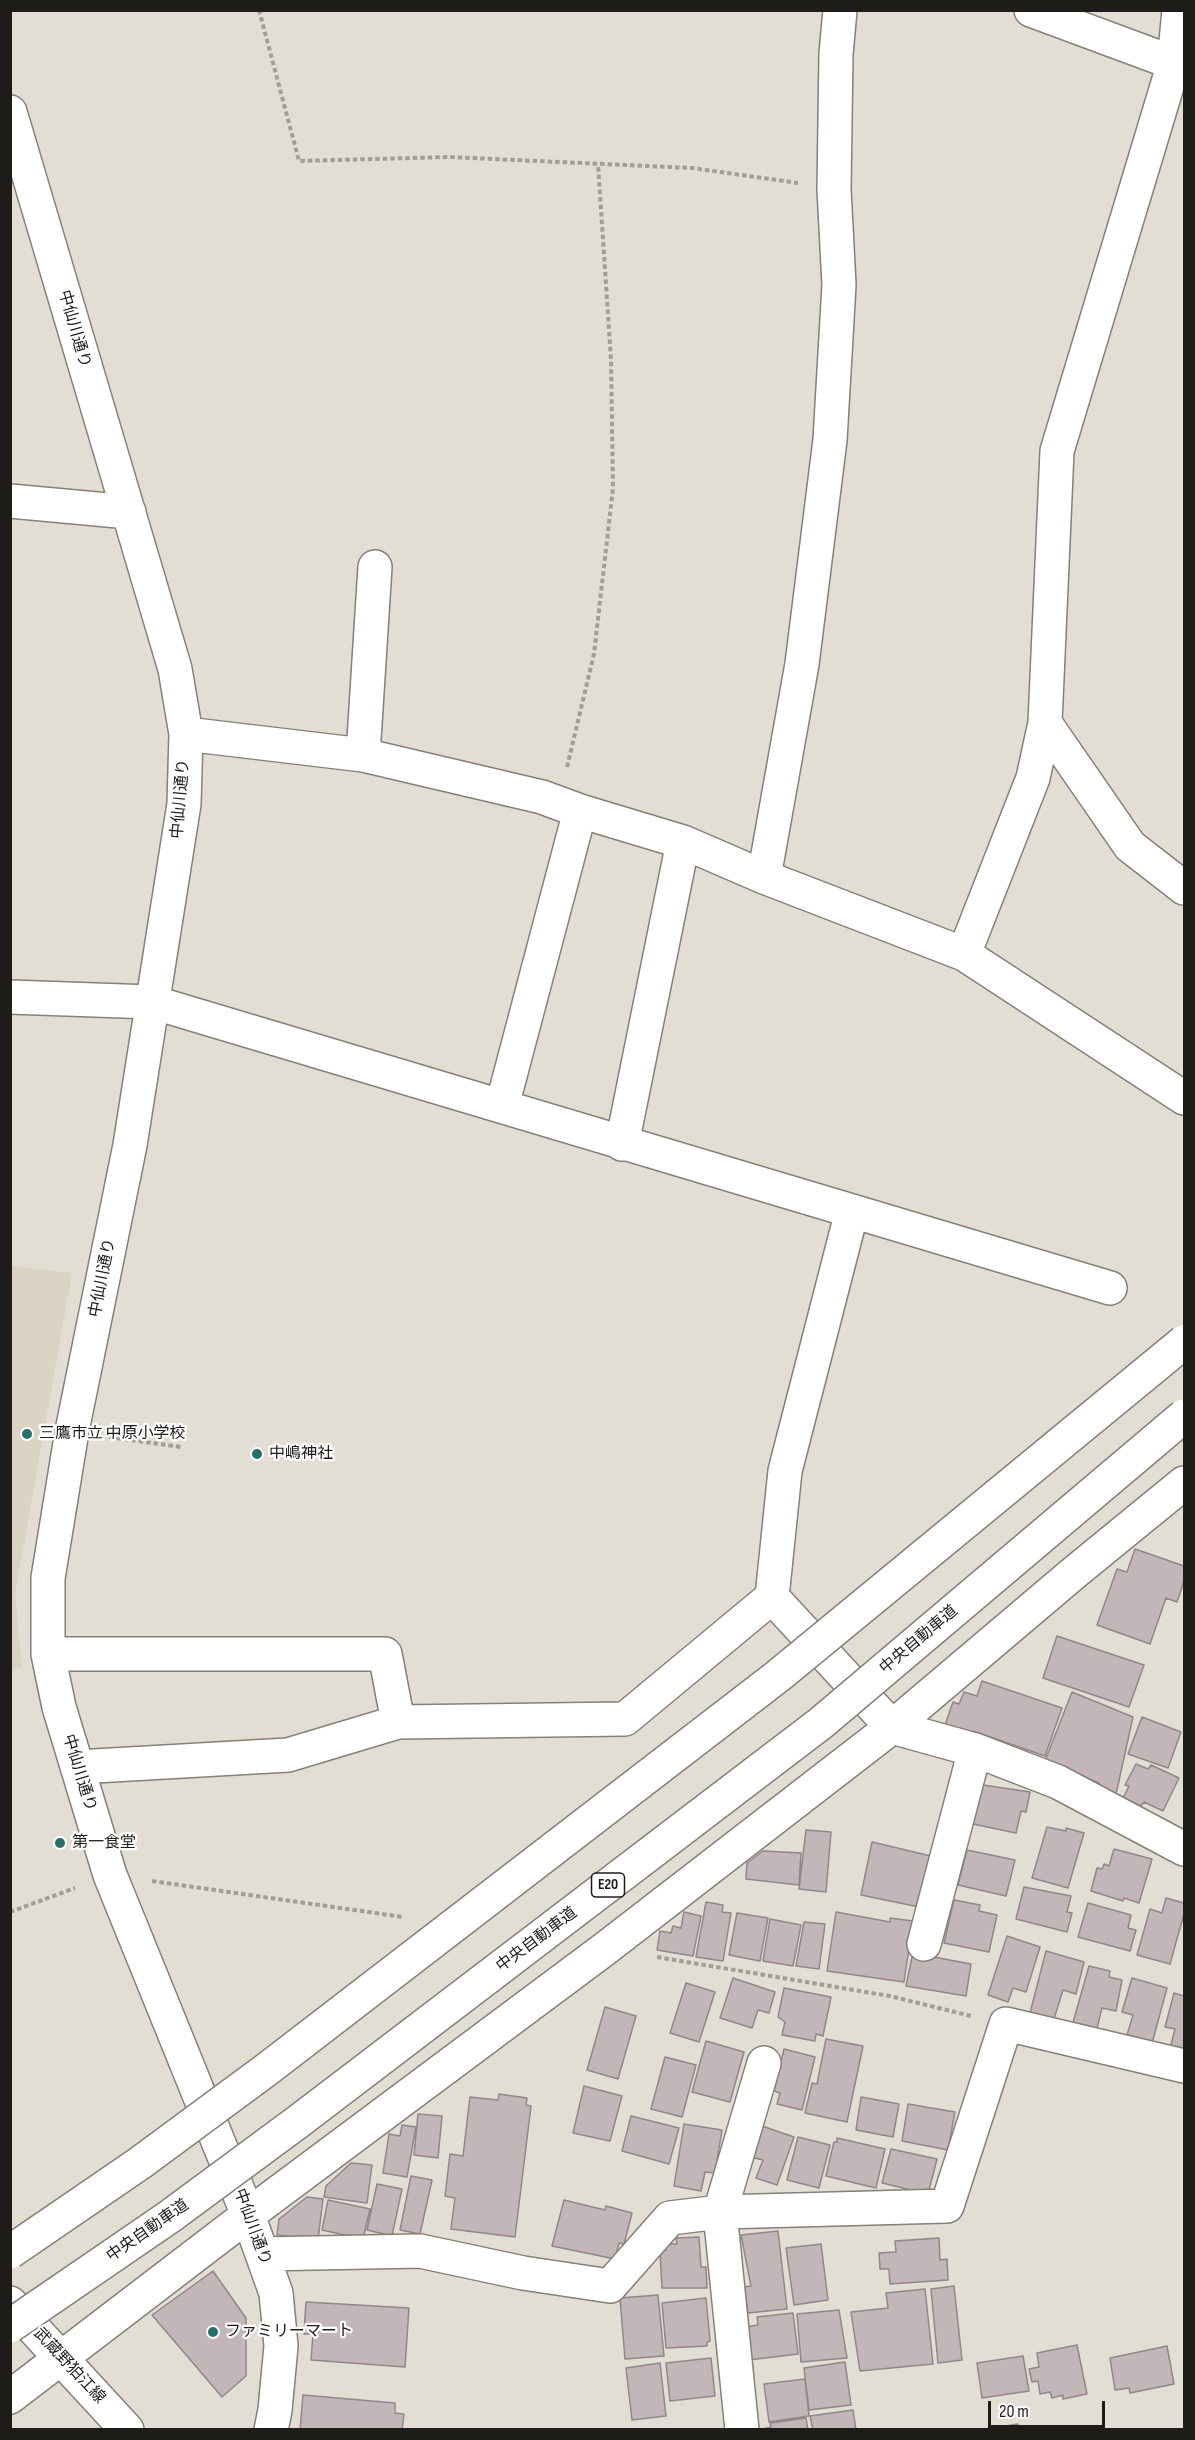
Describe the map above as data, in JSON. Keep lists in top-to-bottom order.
{
  "streets": {
    "main road": [
      "中仙川通り",
      "中央自動車道",
      "E20",
      "武蔵野狛江線"
    ]
  },
  "places": [
    "三鷹市立 中原小学校",
    "中嶋神社",
    "第一食堂",
    "ファミリーマート"
  ],
  "scale_bar": "20 m"
}
